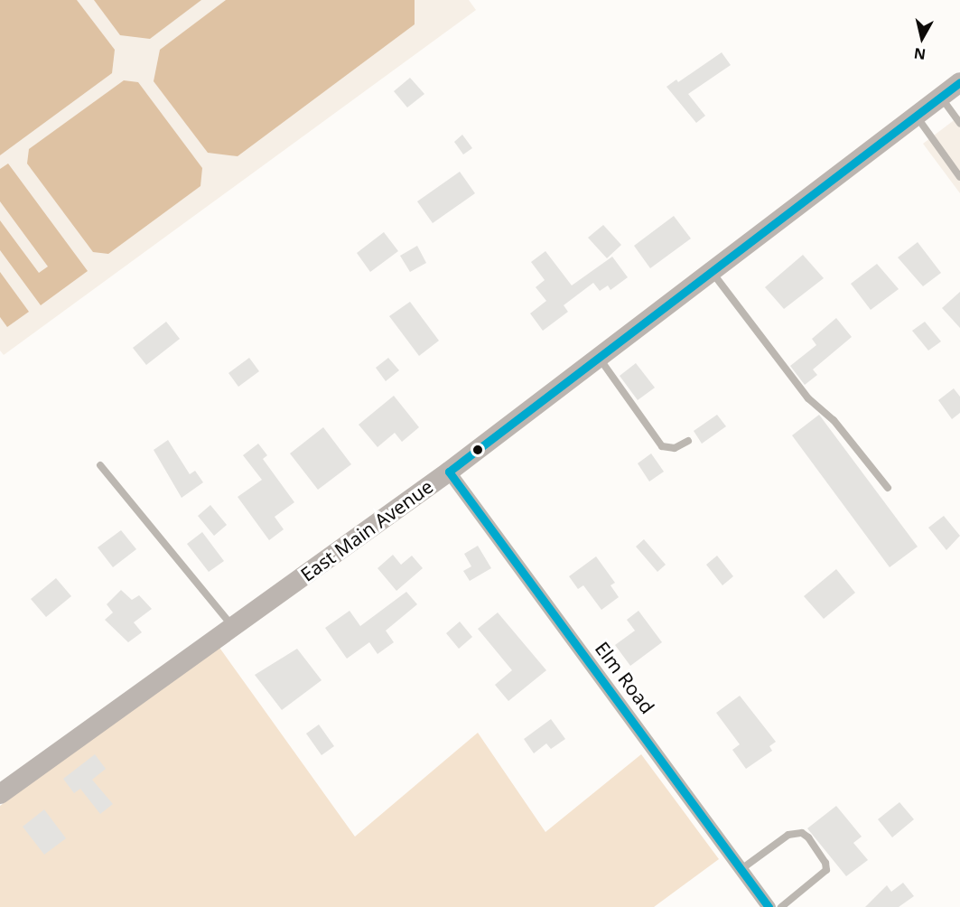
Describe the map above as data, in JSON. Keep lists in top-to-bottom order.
{
  "streets": {
    "street": ["East Main Avenue", "Elm Road"]
  },
  "crossings": [
    ["East Main Avenue", "Elm Road"]
  ],
  "north": "bottom"
}
